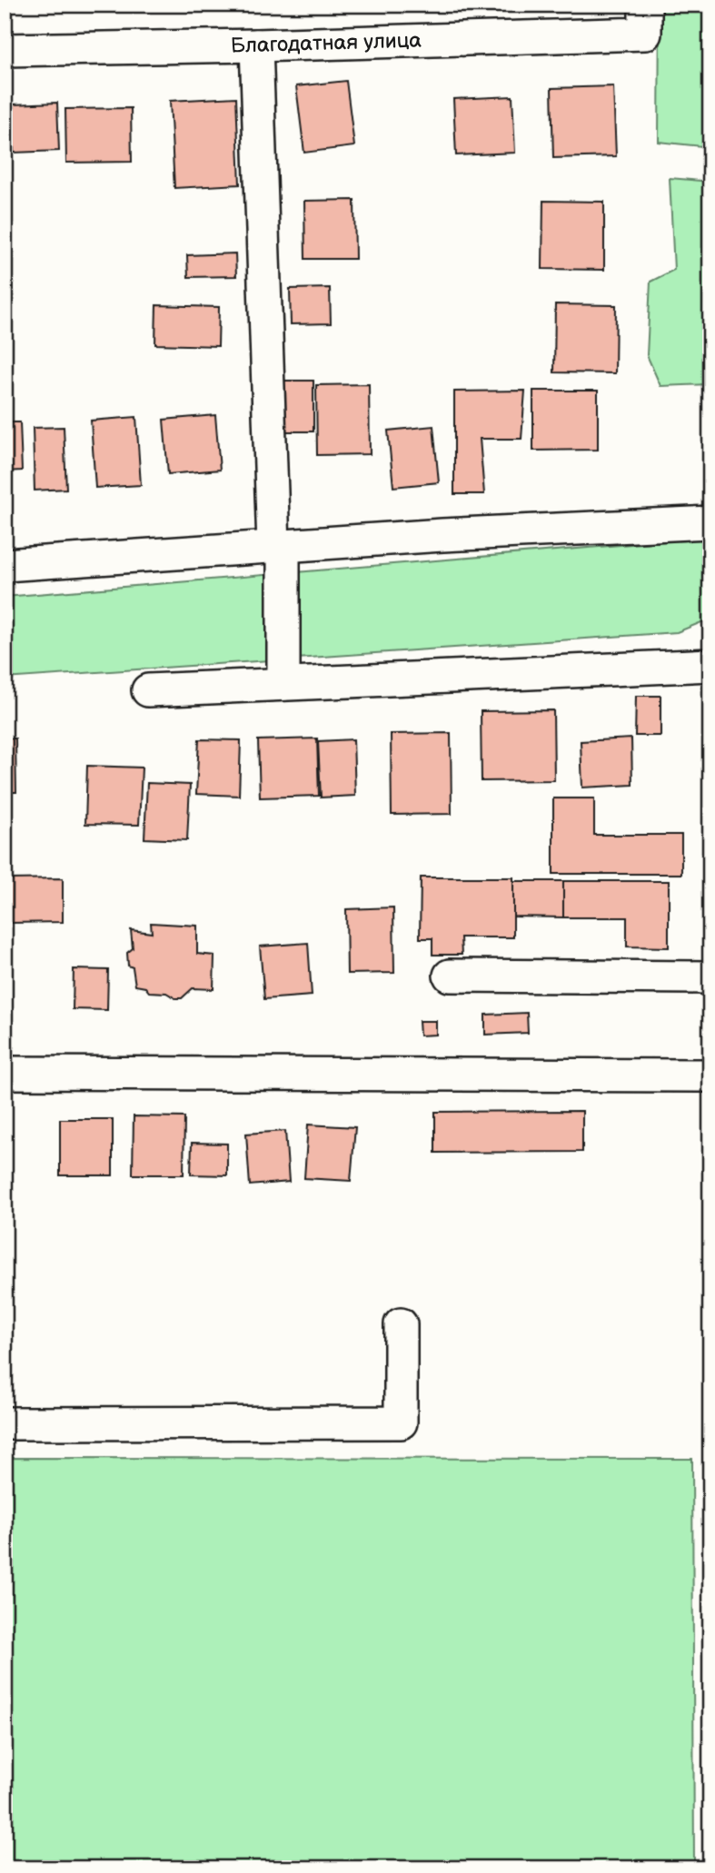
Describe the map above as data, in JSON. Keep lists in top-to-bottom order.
{
  "streets": {
    "street": ["Благодатная улица"]
  }
}
